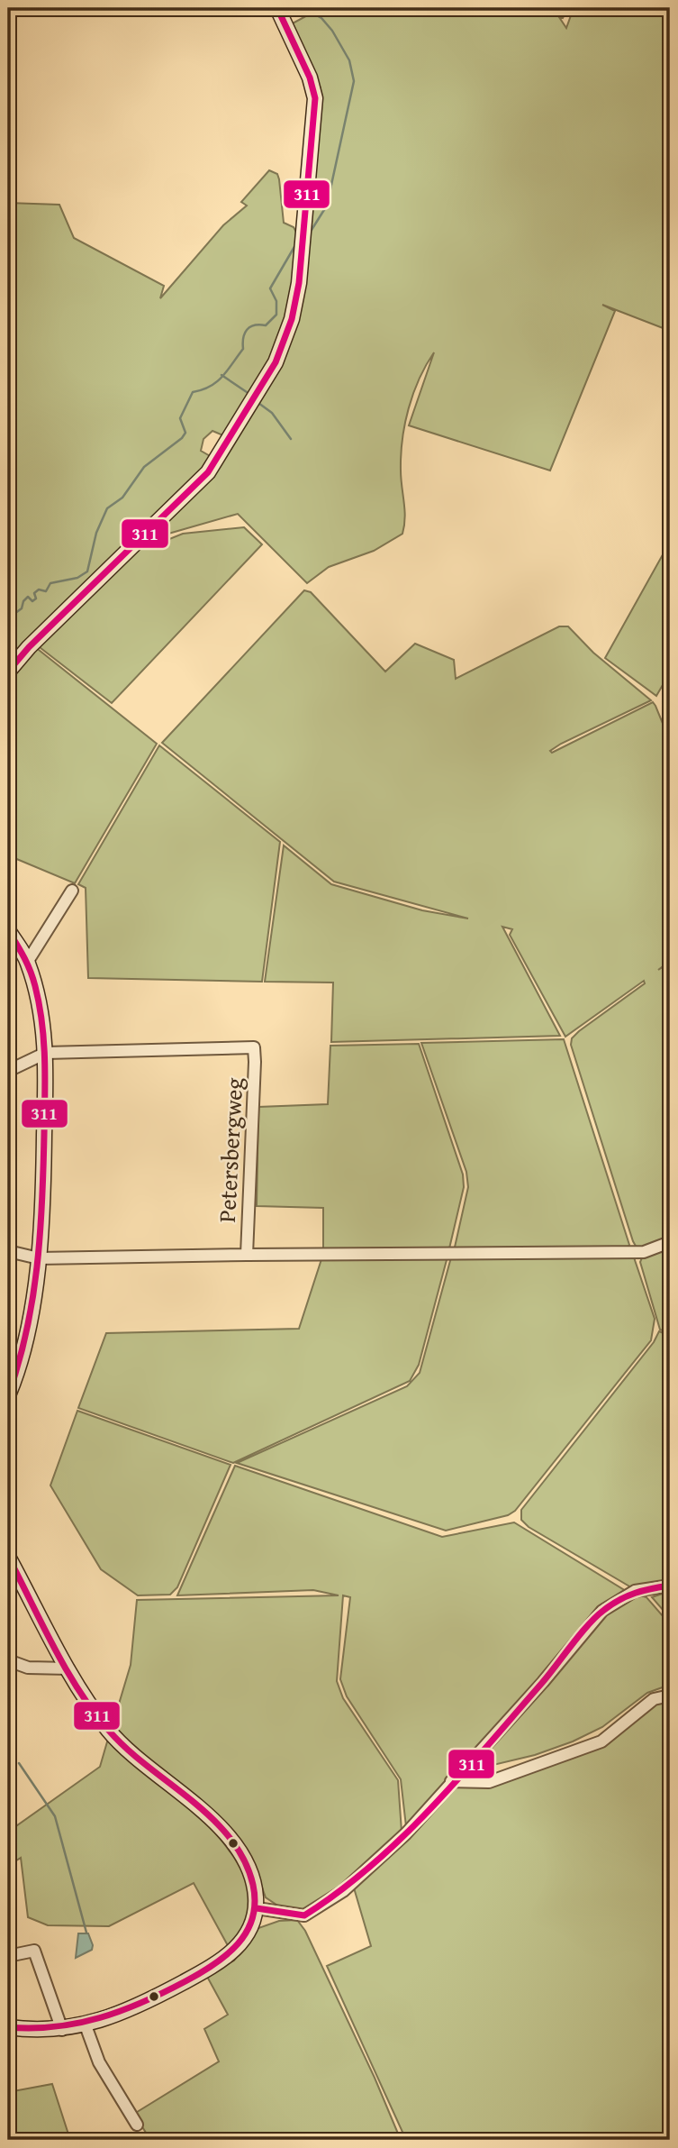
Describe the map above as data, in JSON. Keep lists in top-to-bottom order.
{
  "streets": {
    "street": ["Petersbergweg"]
  },
  "lines": ["transit line 311"]
}
